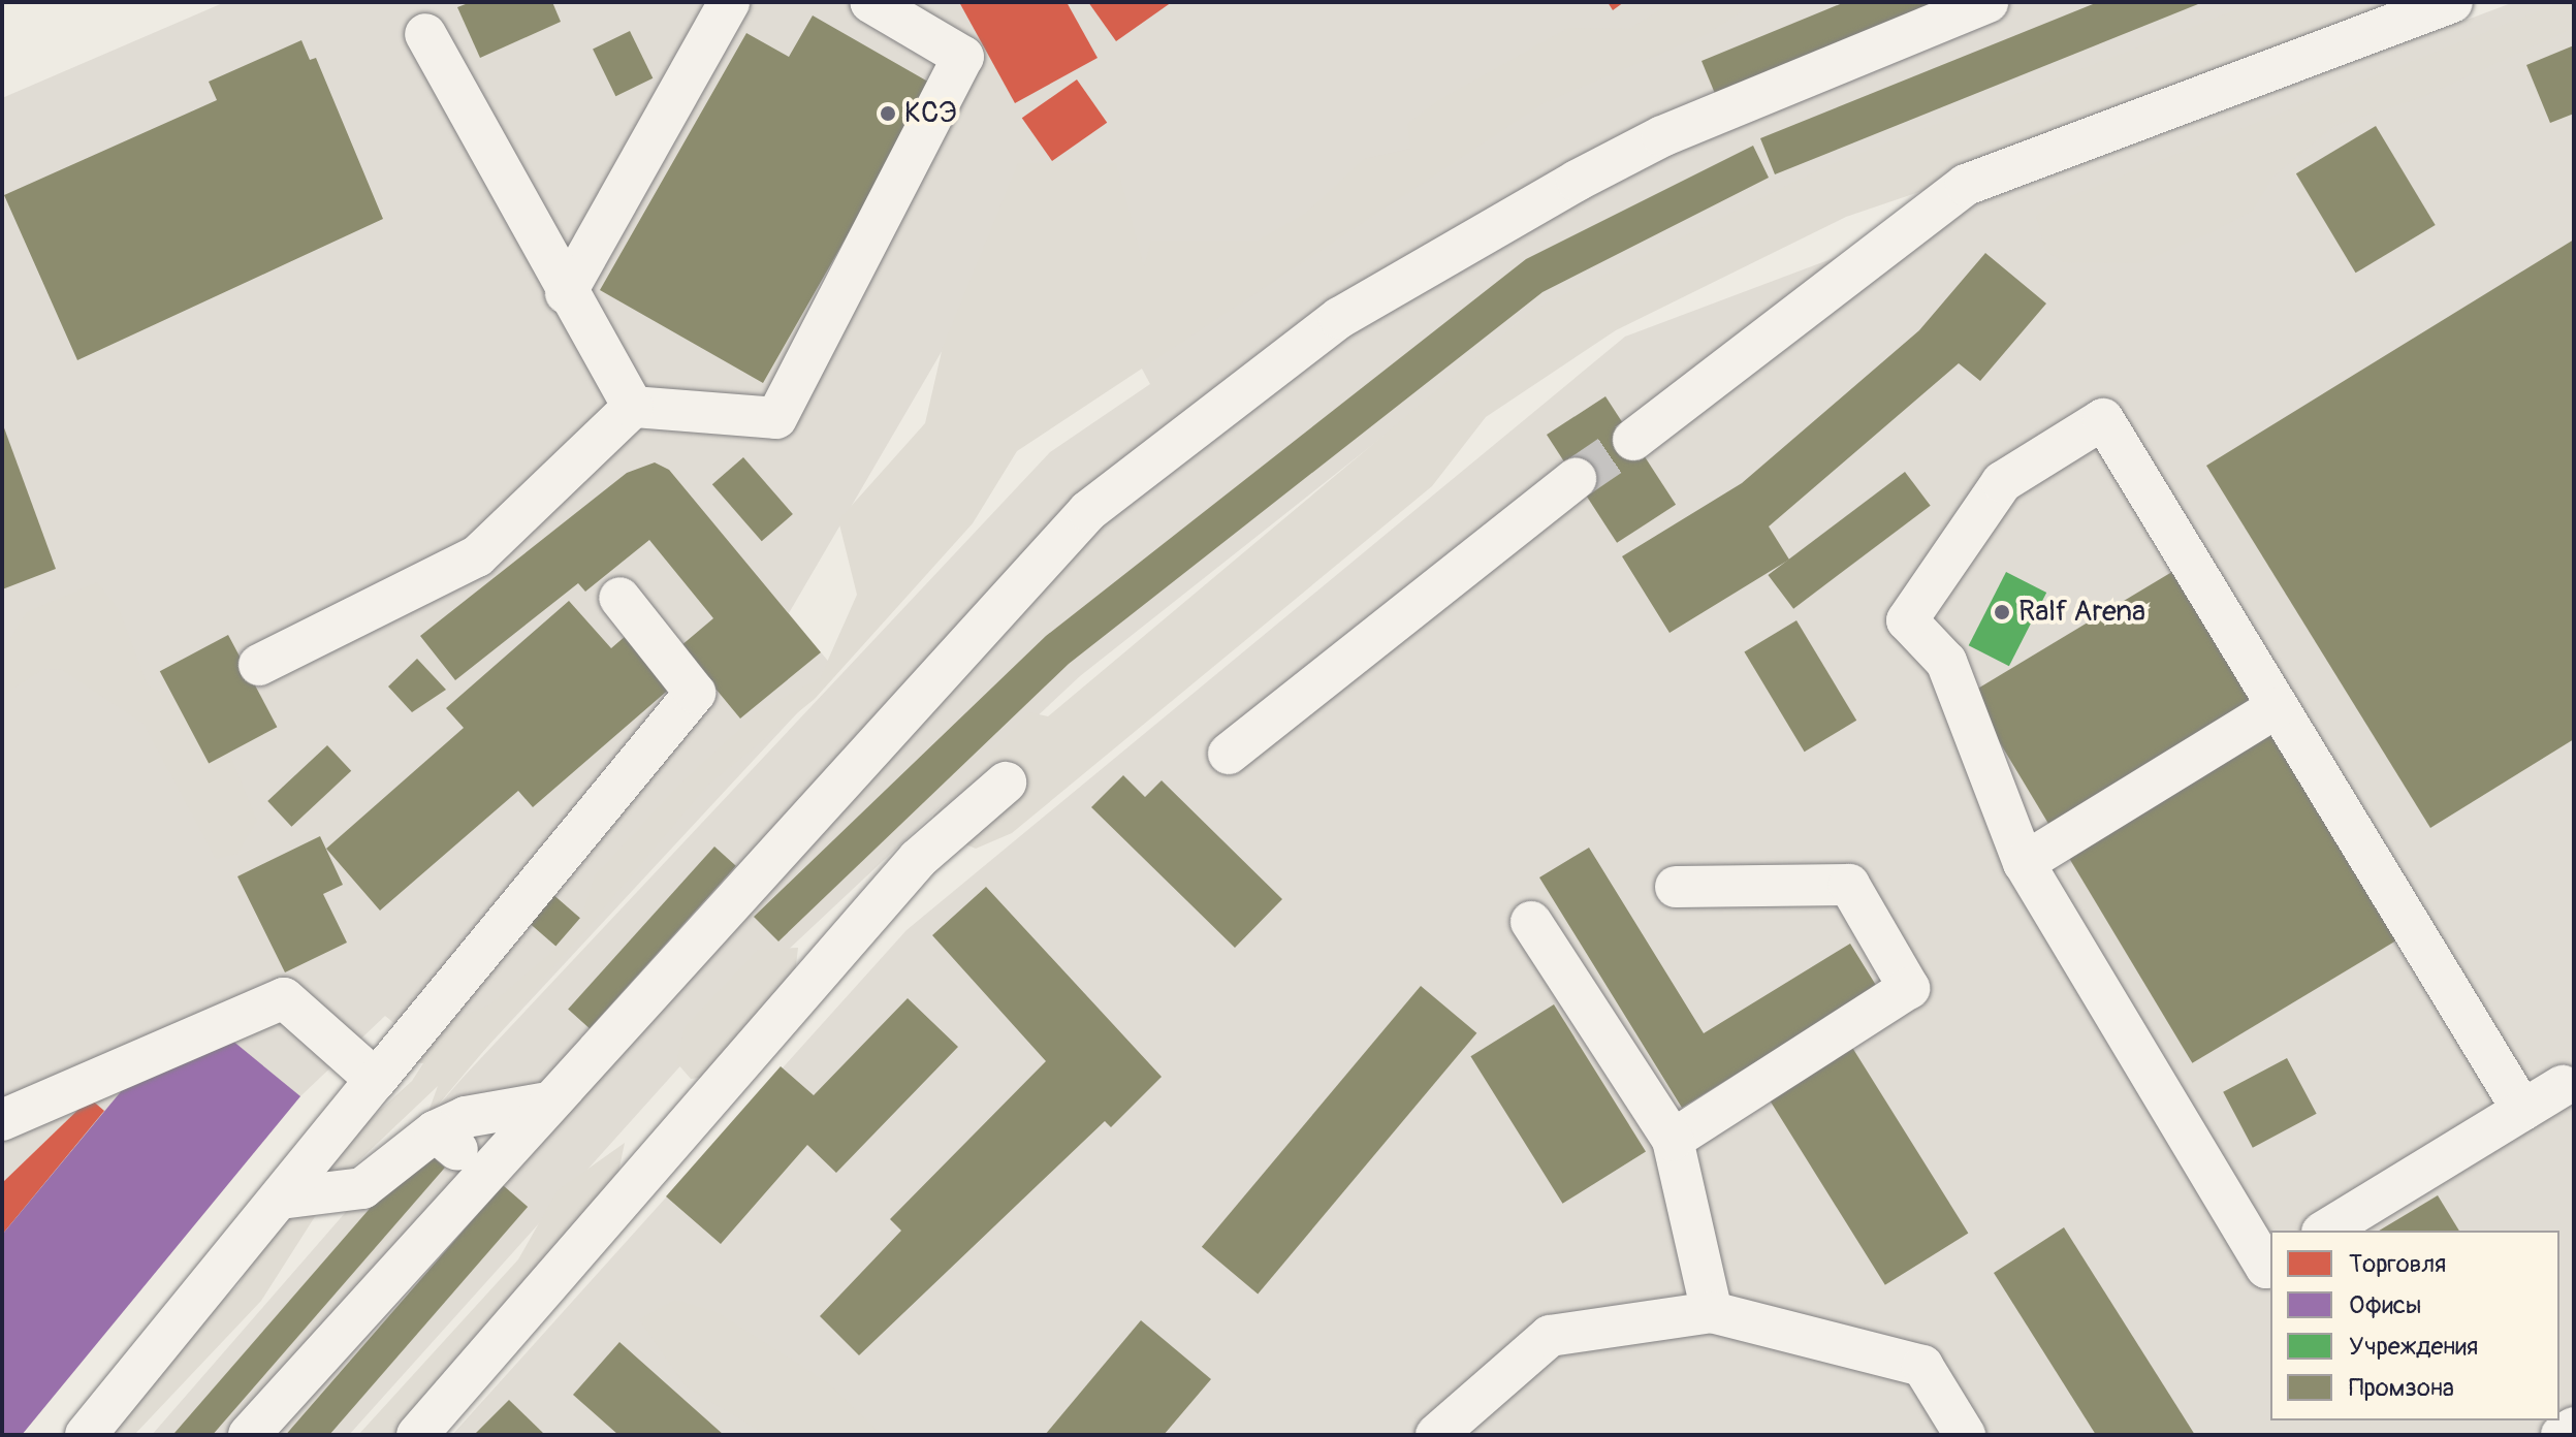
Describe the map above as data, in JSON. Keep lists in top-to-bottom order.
{
  "places": ["КСЭ", "Ralf Arena"],
  "legend": [
    "Торговля",
    "Офисы",
    "Учреждения",
    "Промзона"
  ]
}
